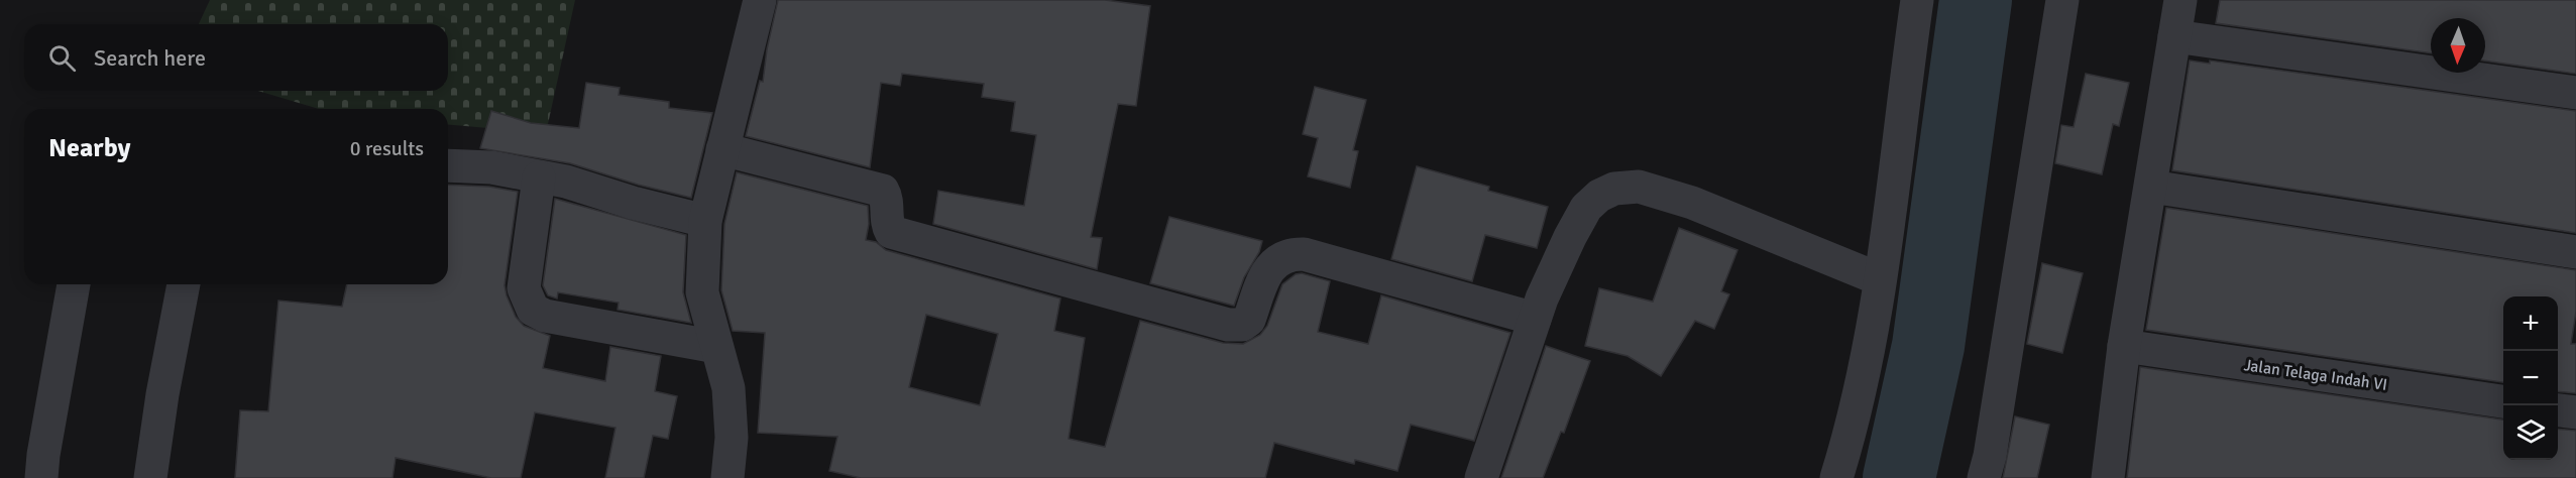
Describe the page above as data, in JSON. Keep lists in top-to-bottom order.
{
  "streets": {
    "street": ["Jalan Telaga Indah VI"]
  },
  "north": "bottom",
  "page": {
    "search": "Search here",
    "heading": ["Nearby", "0 results"],
    "map_buttons": ["+", "−"]
  }
}
